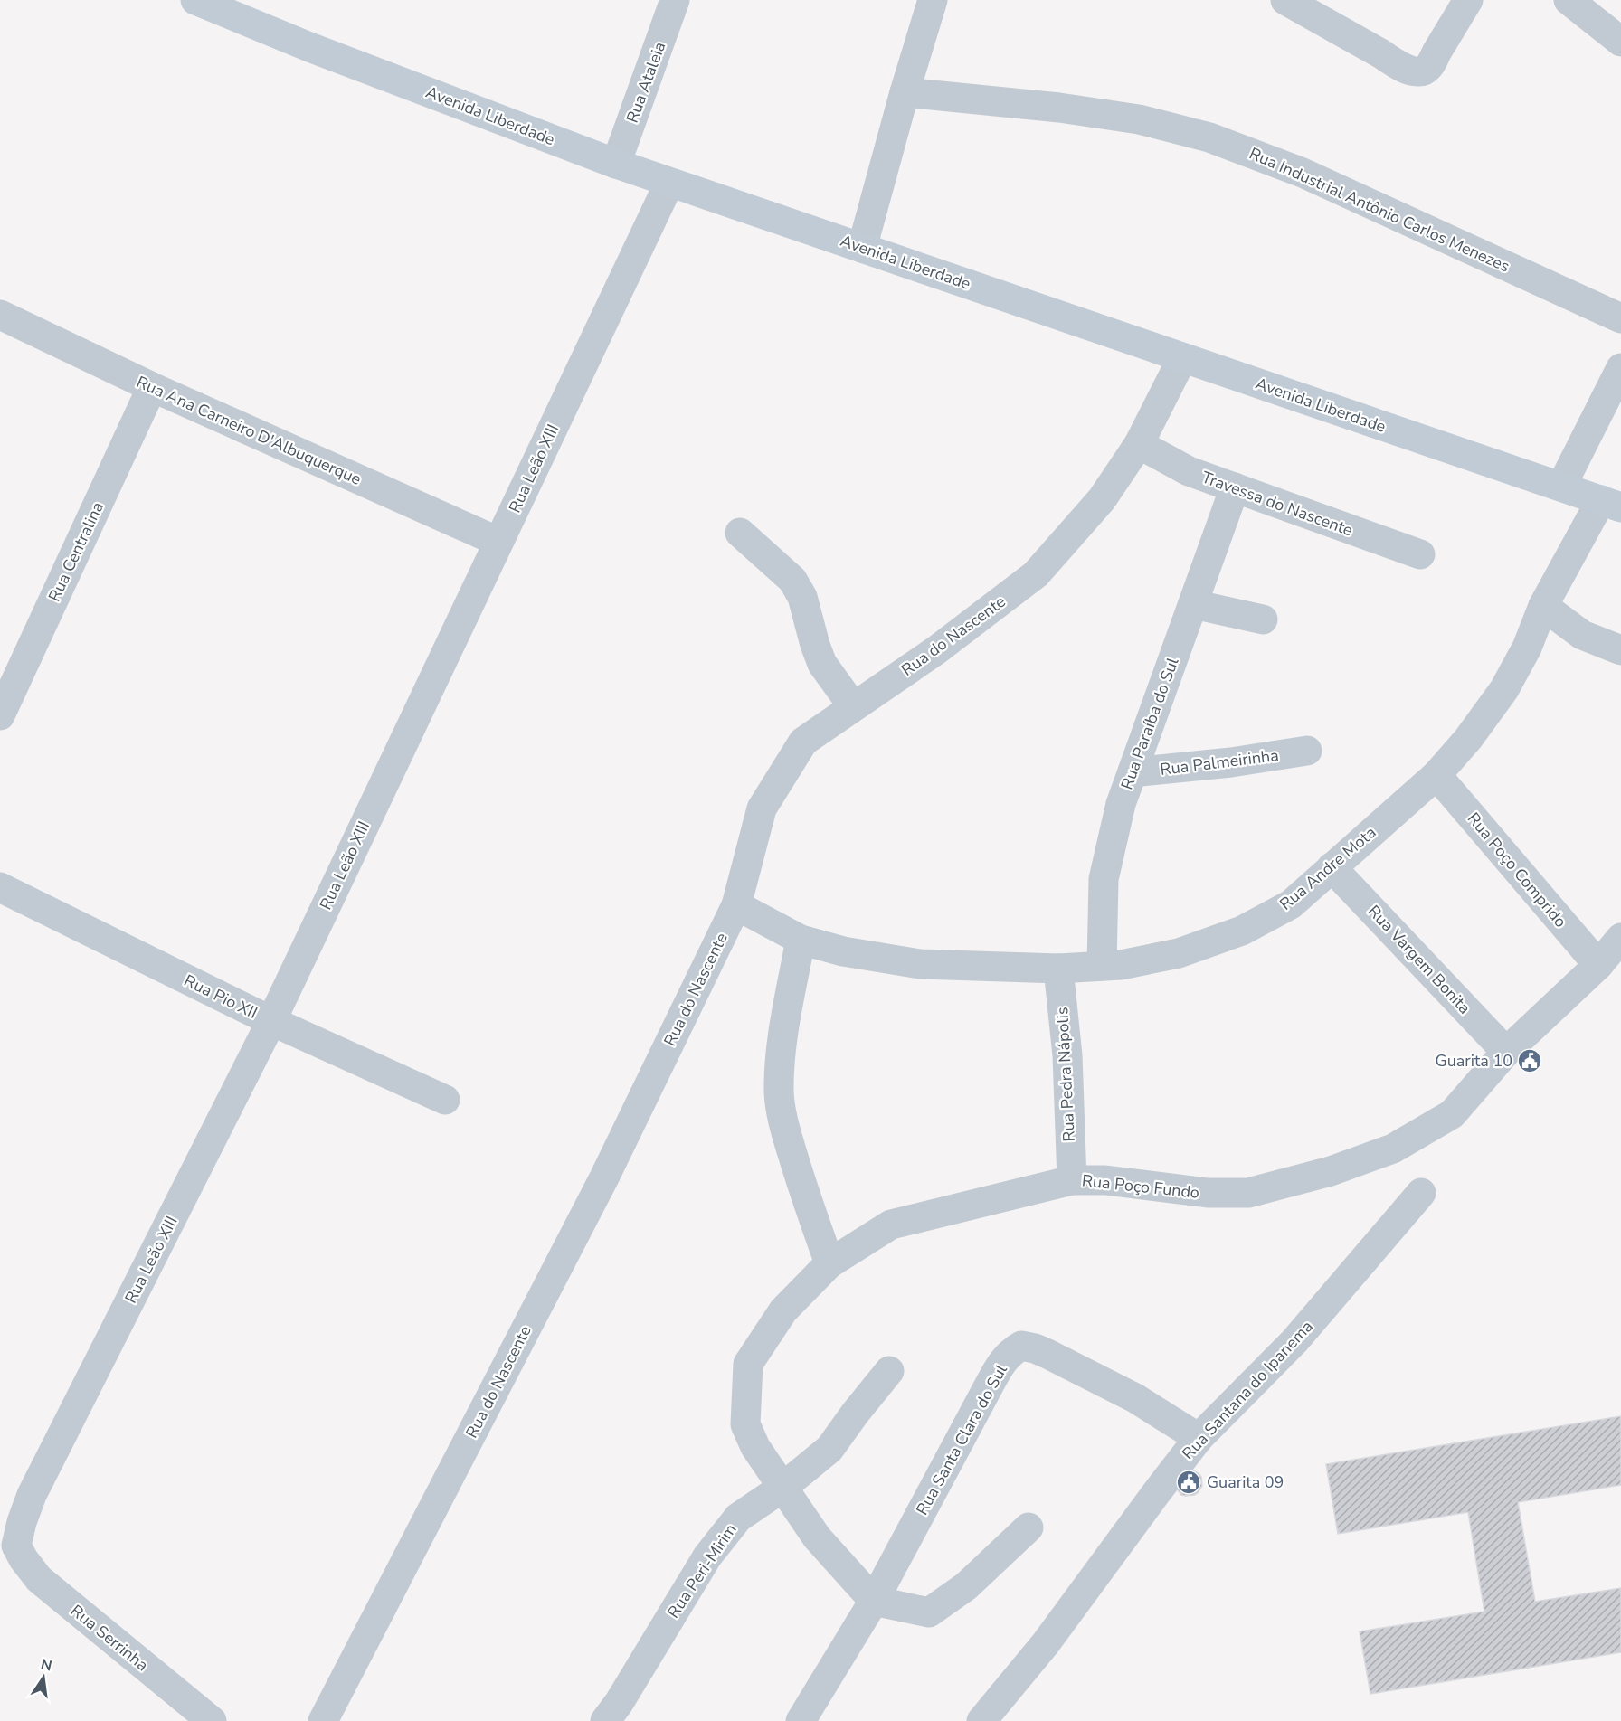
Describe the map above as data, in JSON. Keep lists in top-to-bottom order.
{
  "streets": {
    "main road": ["Avenida Liberdade"],
    "street": [
      "Rua Ataleia",
      "Rua Industrial Antônio Carlos Menezes",
      "Rua Ana Carneiro D'Albuquerque",
      "Rua Leão XIII",
      "Travessa do Nascente",
      "Rua Centralina",
      "Rua do Nascente",
      "Rua Paraíba do Sul",
      "Rua Palmeirinha",
      "Rua Andre Mota",
      "Rua Poço Comprido",
      "Rua Vargem Bonita",
      "Rua Pio XII",
      "Rua Pedra Nápolis",
      "Rua Poço Fundo",
      "Rua Santana do Ipanema",
      "Rua Santa Clara do Sul",
      "Rua Peri-Mirim",
      "Rua Serrinha"
    ]
  },
  "crossings": [
    ["Rua Ataleia", "Avenida Liberdade"],
    ["Avenida Liberdade", "Rua Leão XIII"],
    ["Avenida Liberdade", "Rua do Nascente"],
    ["Avenida Liberdade", "Rua Andre Mota"],
    ["Rua Ana Carneiro D'Albuquerque", "Rua Leão XIII"],
    ["Rua Ana Carneiro D'Albuquerque", "Rua Centralina"],
    ["Rua Leão XIII", "Rua Pio XII"],
    ["Rua Leão XIII", "Rua Serrinha"],
    ["Travessa do Nascente", "Rua do Nascente"],
    ["Travessa do Nascente", "Rua Paraíba do Sul"],
    ["Rua do Nascente", "Rua Andre Mota"],
    ["Rua Paraíba do Sul", "Rua Palmeirinha"],
    ["Rua Paraíba do Sul", "Rua Andre Mota"],
    ["Rua Andre Mota", "Rua Poço Comprido"],
    ["Rua Andre Mota", "Rua Vargem Bonita"],
    ["Rua Andre Mota", "Rua Pedra Nápolis"],
    ["Rua Vargem Bonita", "Rua Poço Fundo"],
    ["Rua Pedra Nápolis", "Rua Poço Fundo"],
    ["Rua Poço Fundo", "Rua Santa Clara do Sul"],
    ["Rua Poço Fundo", "Rua Peri-Mirim"],
    ["Rua Santana do Ipanema", "Rua Santa Clara do Sul"]
  ],
  "places": {
    "public building": ["Guarita 10", "Guarita 09"]
  },
  "north": "top"
}
